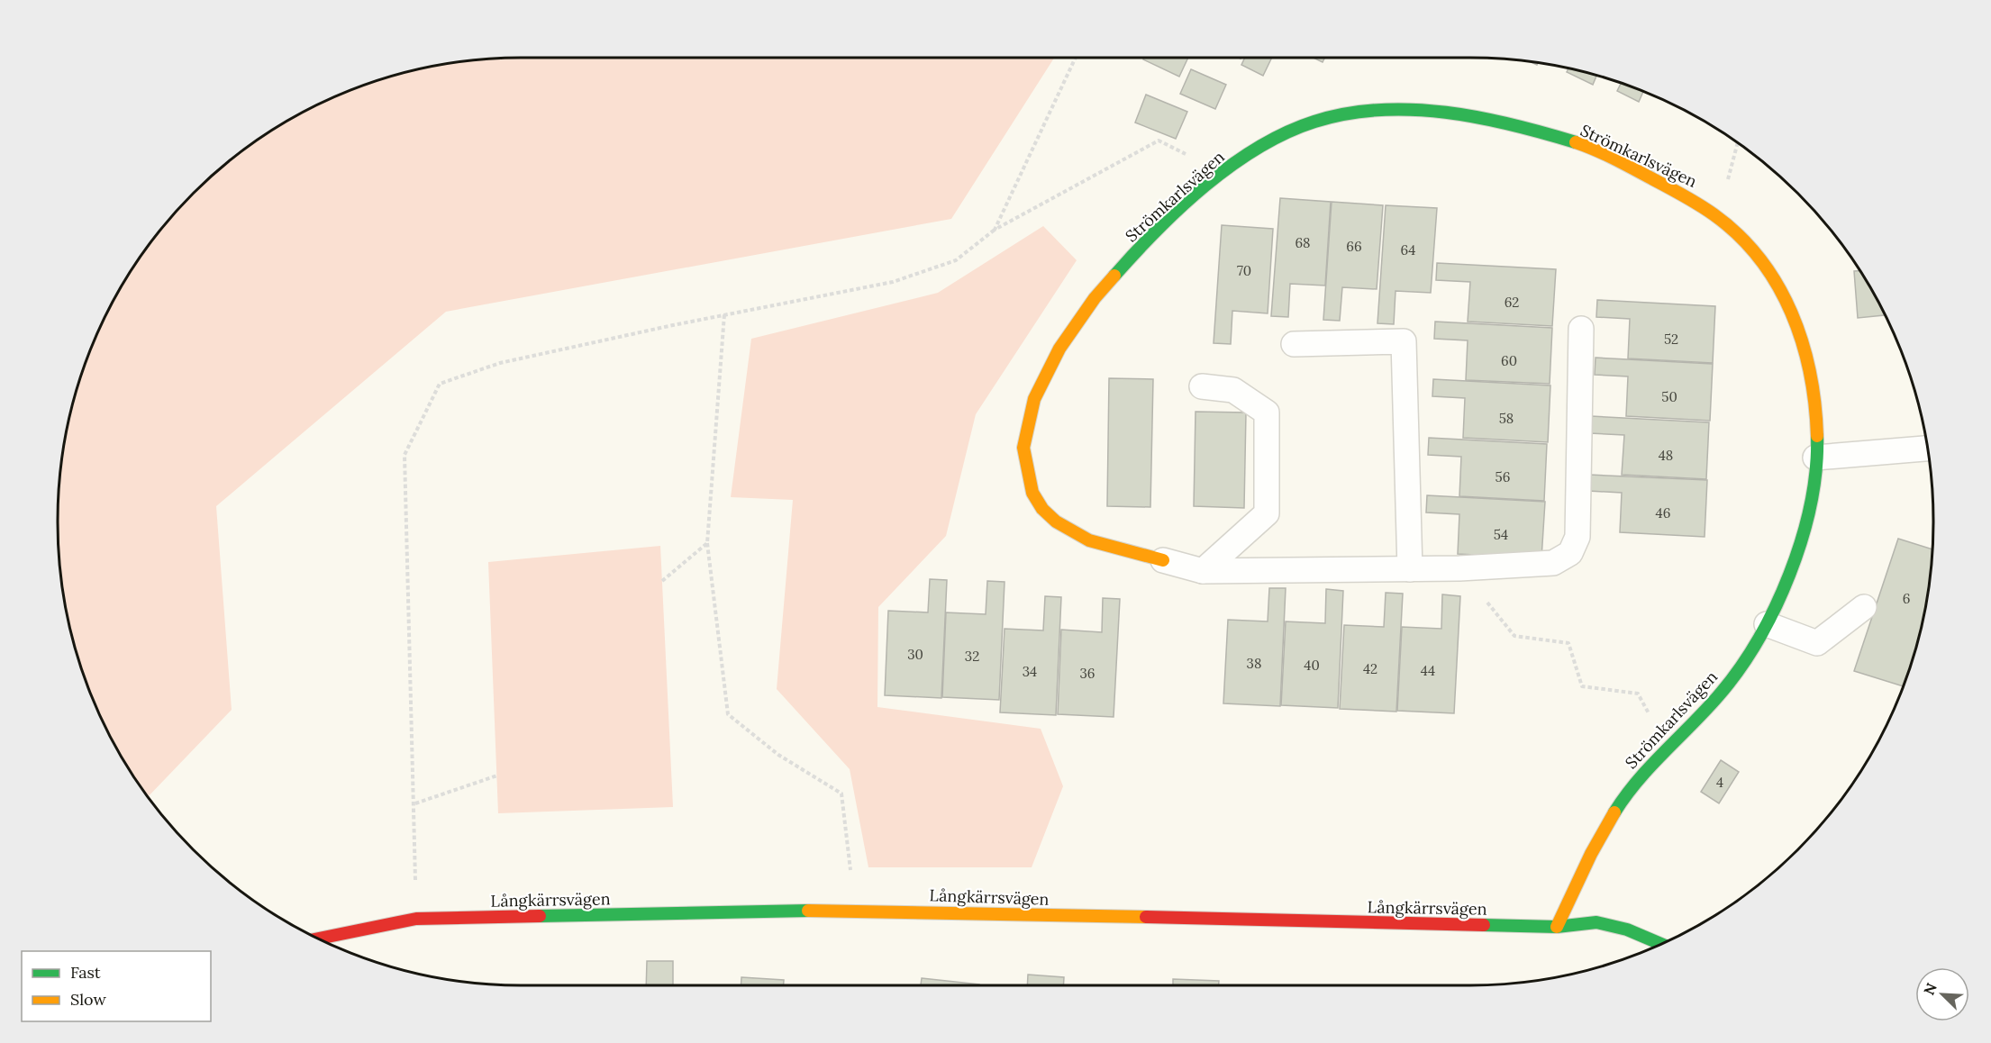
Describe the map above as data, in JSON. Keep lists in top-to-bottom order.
{
  "streets": {
    "street": ["Strömkarlsvägen", "Långkärrsvägen"]
  },
  "crossings": [
    ["Strömkarlsvägen", "Långkärrsvägen"]
  ],
  "house_numbers": [
    "68",
    "66",
    "64",
    "70",
    "62",
    "52",
    "60",
    "50",
    "58",
    "48",
    "56",
    "46",
    "54",
    "6",
    "30",
    "32",
    "38",
    "40",
    "42",
    "44",
    "34",
    "36",
    "4"
  ],
  "legend": ["Fast", "Slow"],
  "north": "top left"
}
